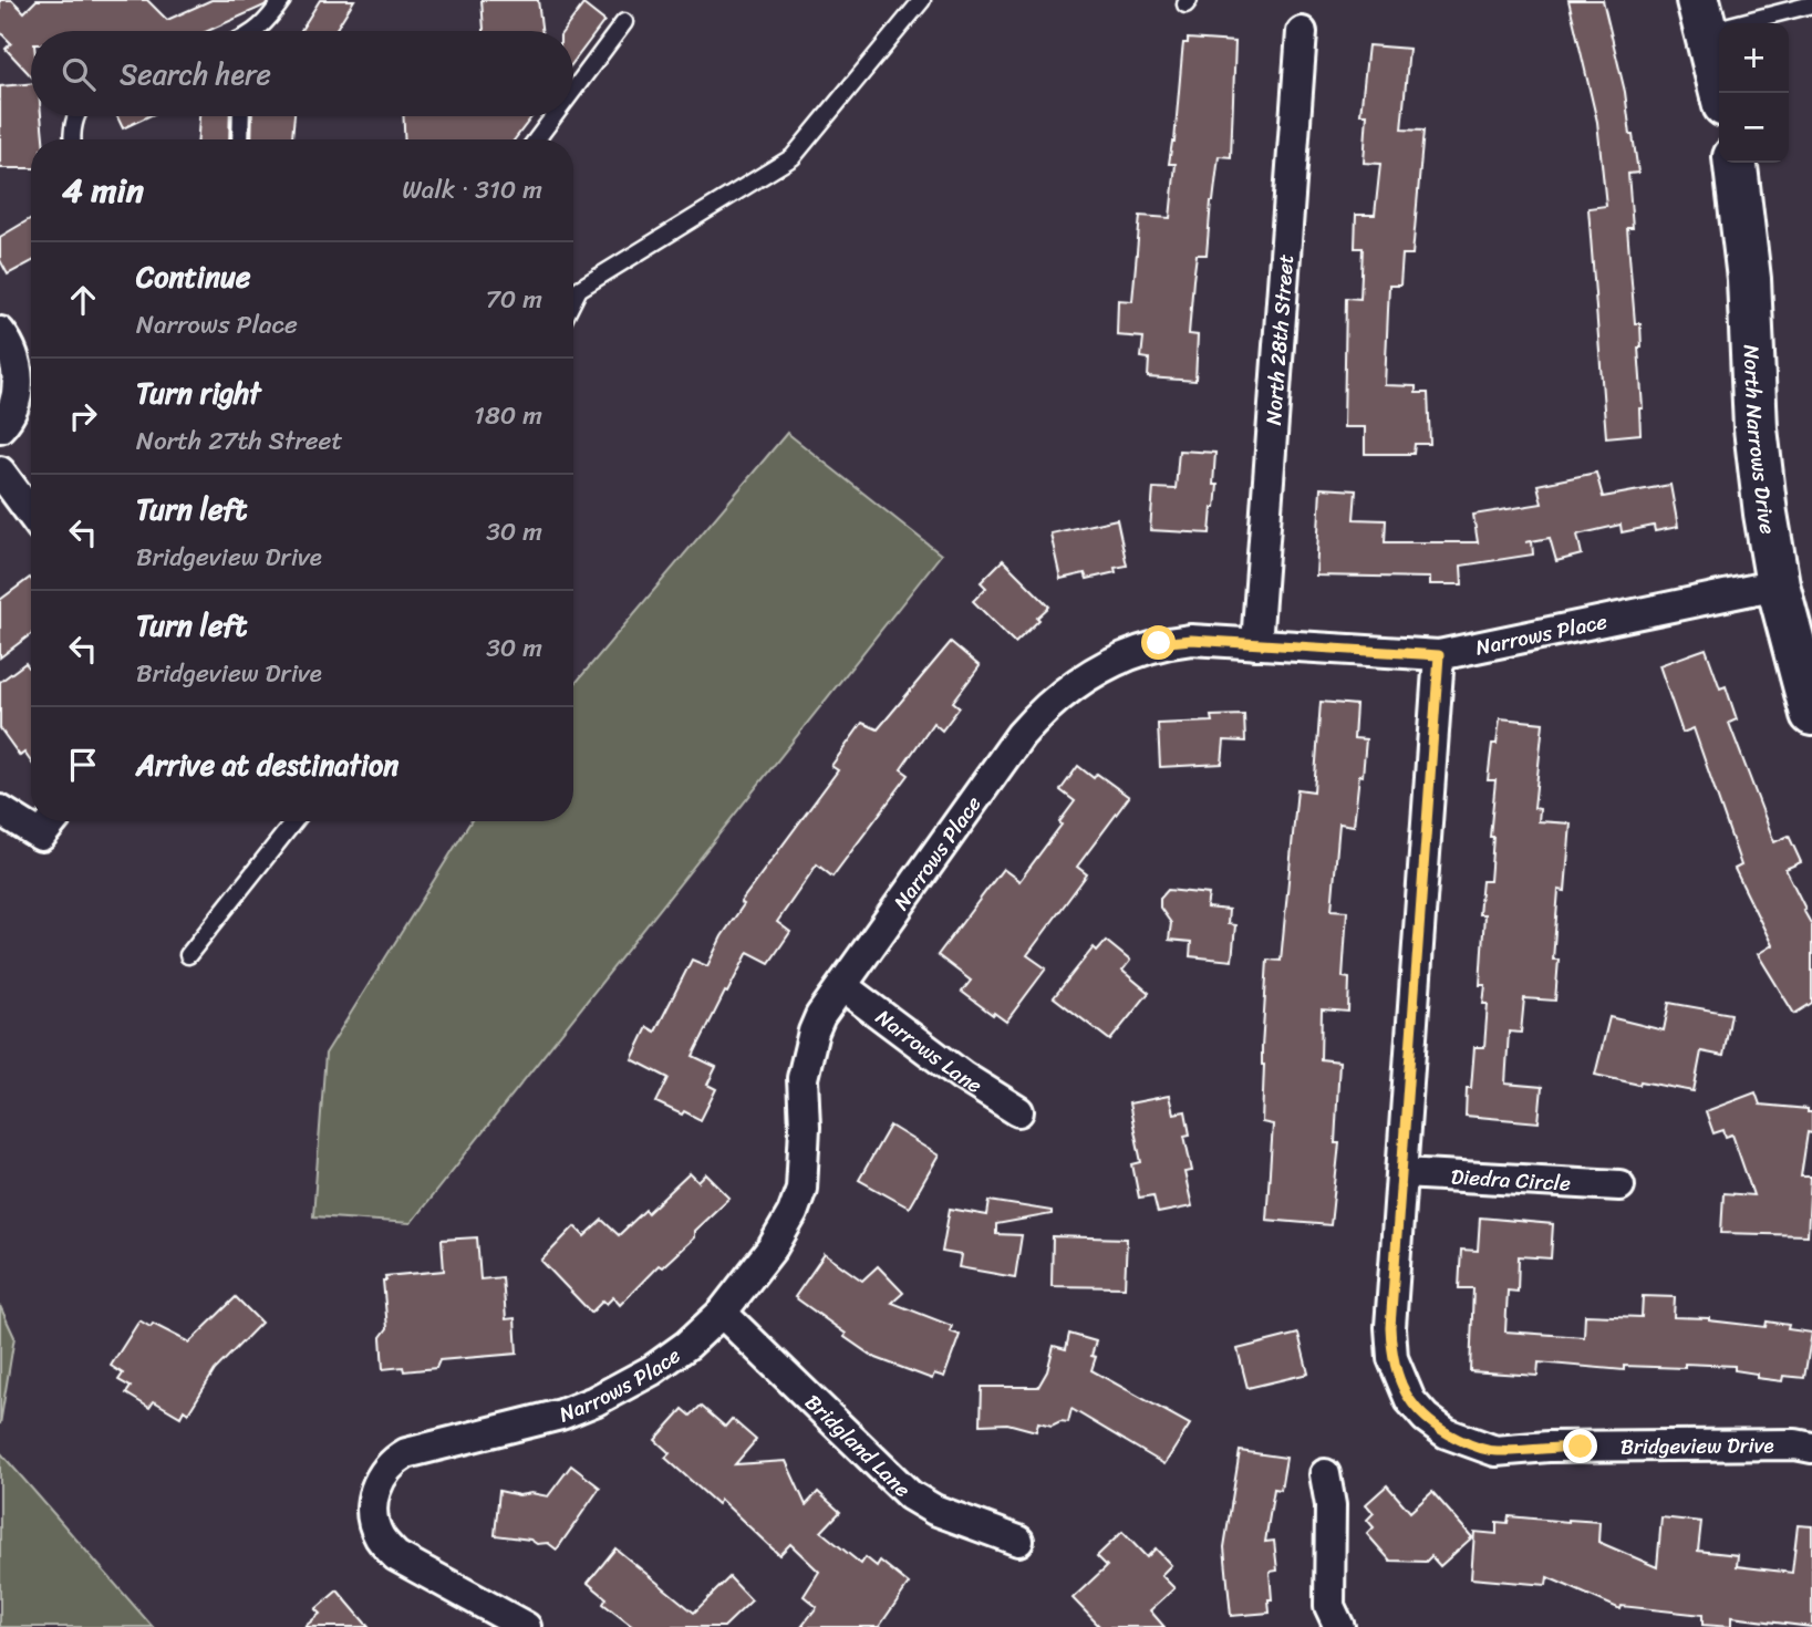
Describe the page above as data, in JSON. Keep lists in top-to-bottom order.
{
  "streets": {
    "main road": ["North Narrows Drive"],
    "street": [
      "North 28th Street",
      "Narrows Place",
      "Narrows Lane",
      "Diedra Circle",
      "Bridgland Lane",
      "Bridgeview Drive"
    ]
  },
  "crossings": [
    ["North 28th Street", "Narrows Place"],
    ["North Narrows Drive", "Narrows Place"],
    ["Narrows Place", "Narrows Lane"],
    ["Narrows Place", "Bridgland Lane"],
    ["Diedra Circle", "Bridgeview Drive"]
  ],
  "page": {
    "map_buttons": ["+", "−"],
    "search": "Search here",
    "heading": ["4 min", "Walk · 310 m"],
    "list": [
      ["Continue", "Narrows Place", "70 m"],
      ["Turn right", "North 27th Street", "180 m"],
      ["Turn left", "Bridgeview Drive", "30 m"],
      ["Turn left", "Bridgeview Drive", "30 m"],
      "Arrive at destination"
    ]
  }
}
